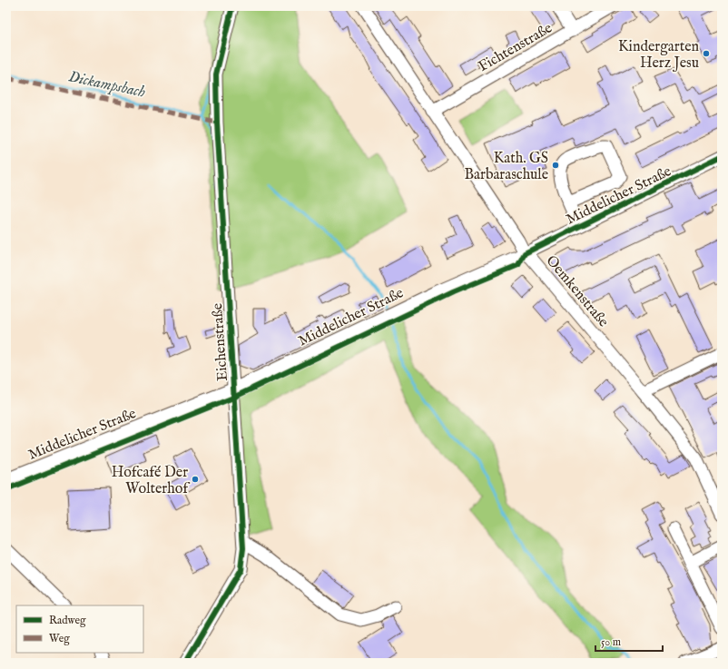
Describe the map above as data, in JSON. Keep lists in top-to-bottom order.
{
  "streets": {
    "street": [
      "Fichtenstraße",
      "Middelicher Straße",
      "Oemkenstraße",
      "Eichenstraße"
    ]
  },
  "crossings": [
    ["Fichtenstraße", "Oemkenstraße"],
    ["Middelicher Straße", "Oemkenstraße"],
    ["Middelicher Straße", "Eichenstraße"]
  ],
  "water": ["Dickampsbach"],
  "places": ["Kindergarten Herz Jesu", "Kath. GS Barbaraschule", "Hofcafé Der Wolterhof"],
  "legend": ["Radweg", "Weg"],
  "scale_bar": "50 m"
}
